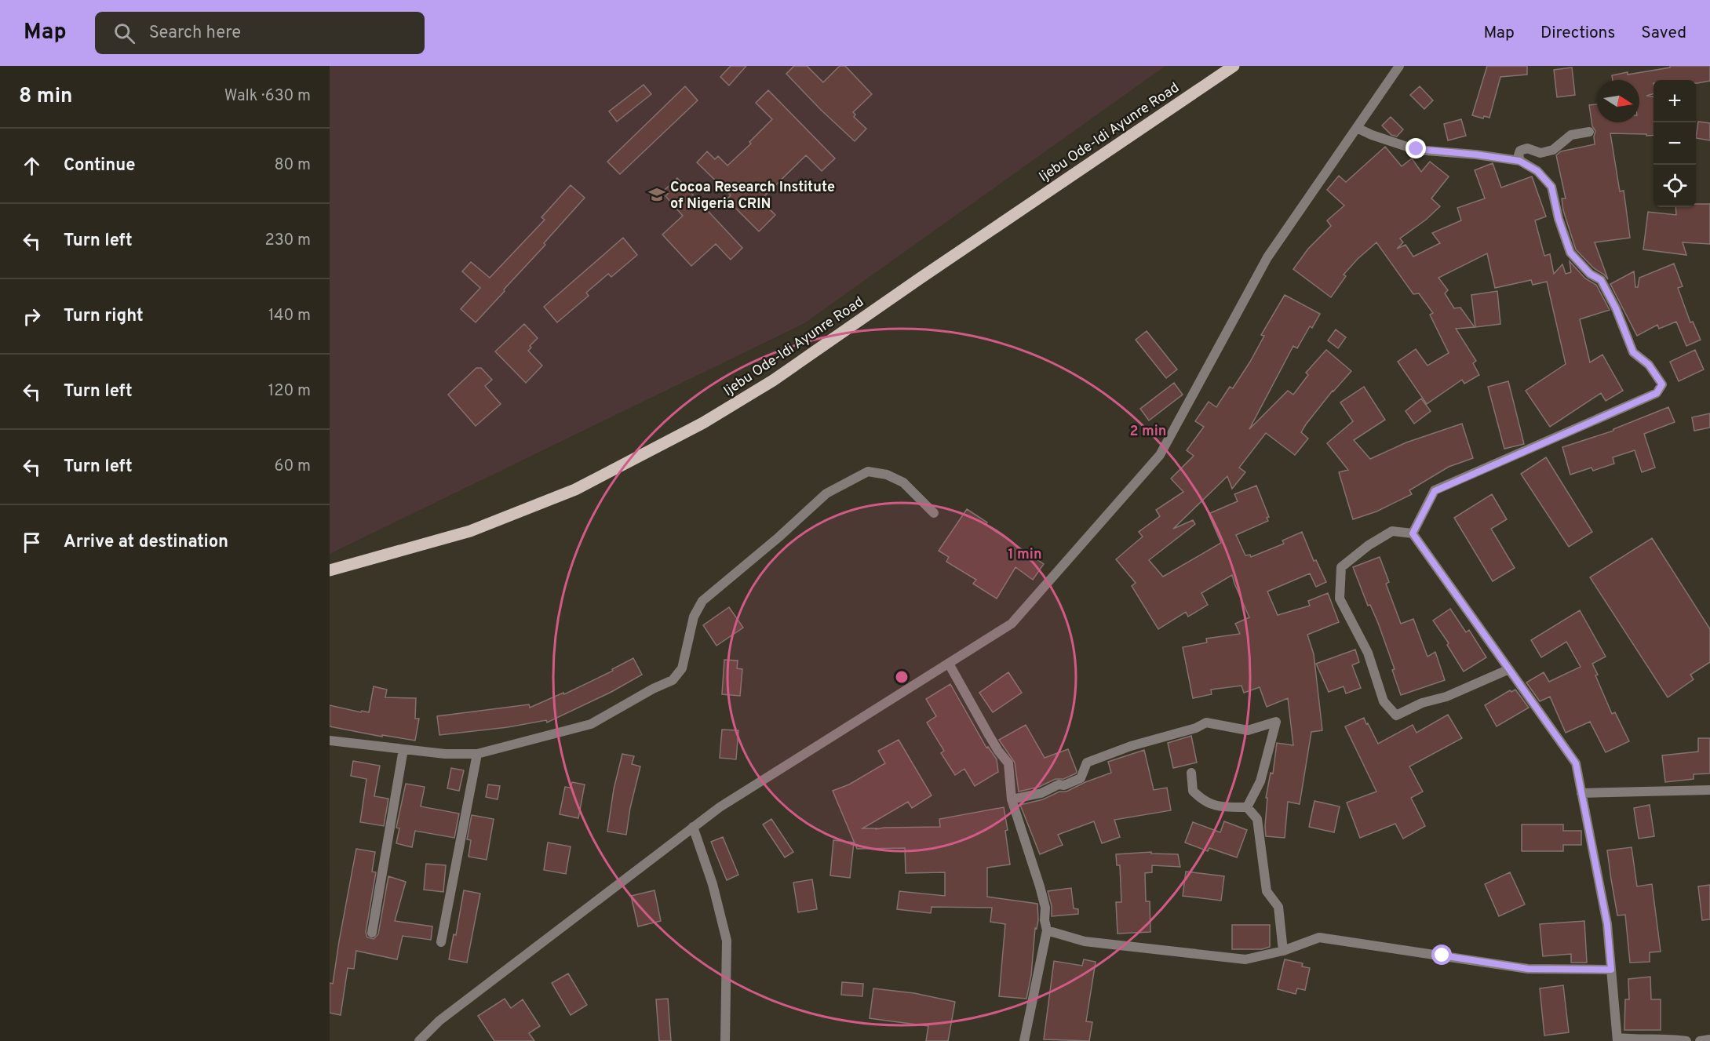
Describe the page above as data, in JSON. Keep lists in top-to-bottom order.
{
  "streets": {
    "main road": ["Ijebu Ode-Idi Ayunre Road"]
  },
  "places": {
    "school or university": ["Cocoa Research Institute of Nigeria CRIN"]
  },
  "north": "right",
  "page": {
    "header": "Map",
    "search": "Search here",
    "nav": ["Map", "Directions", "Saved"],
    "heading": ["8 min", "Walk · 630 m"],
    "map_buttons": ["+", "−"],
    "list": [
      ["Continue", "80 m"],
      ["Turn left", "230 m"],
      ["Turn right", "140 m"],
      ["Turn left", "120 m"],
      ["Turn left", "60 m"],
      "Arrive at destination"
    ]
  },
  "rings": ["2 min", "1 min"]
}
